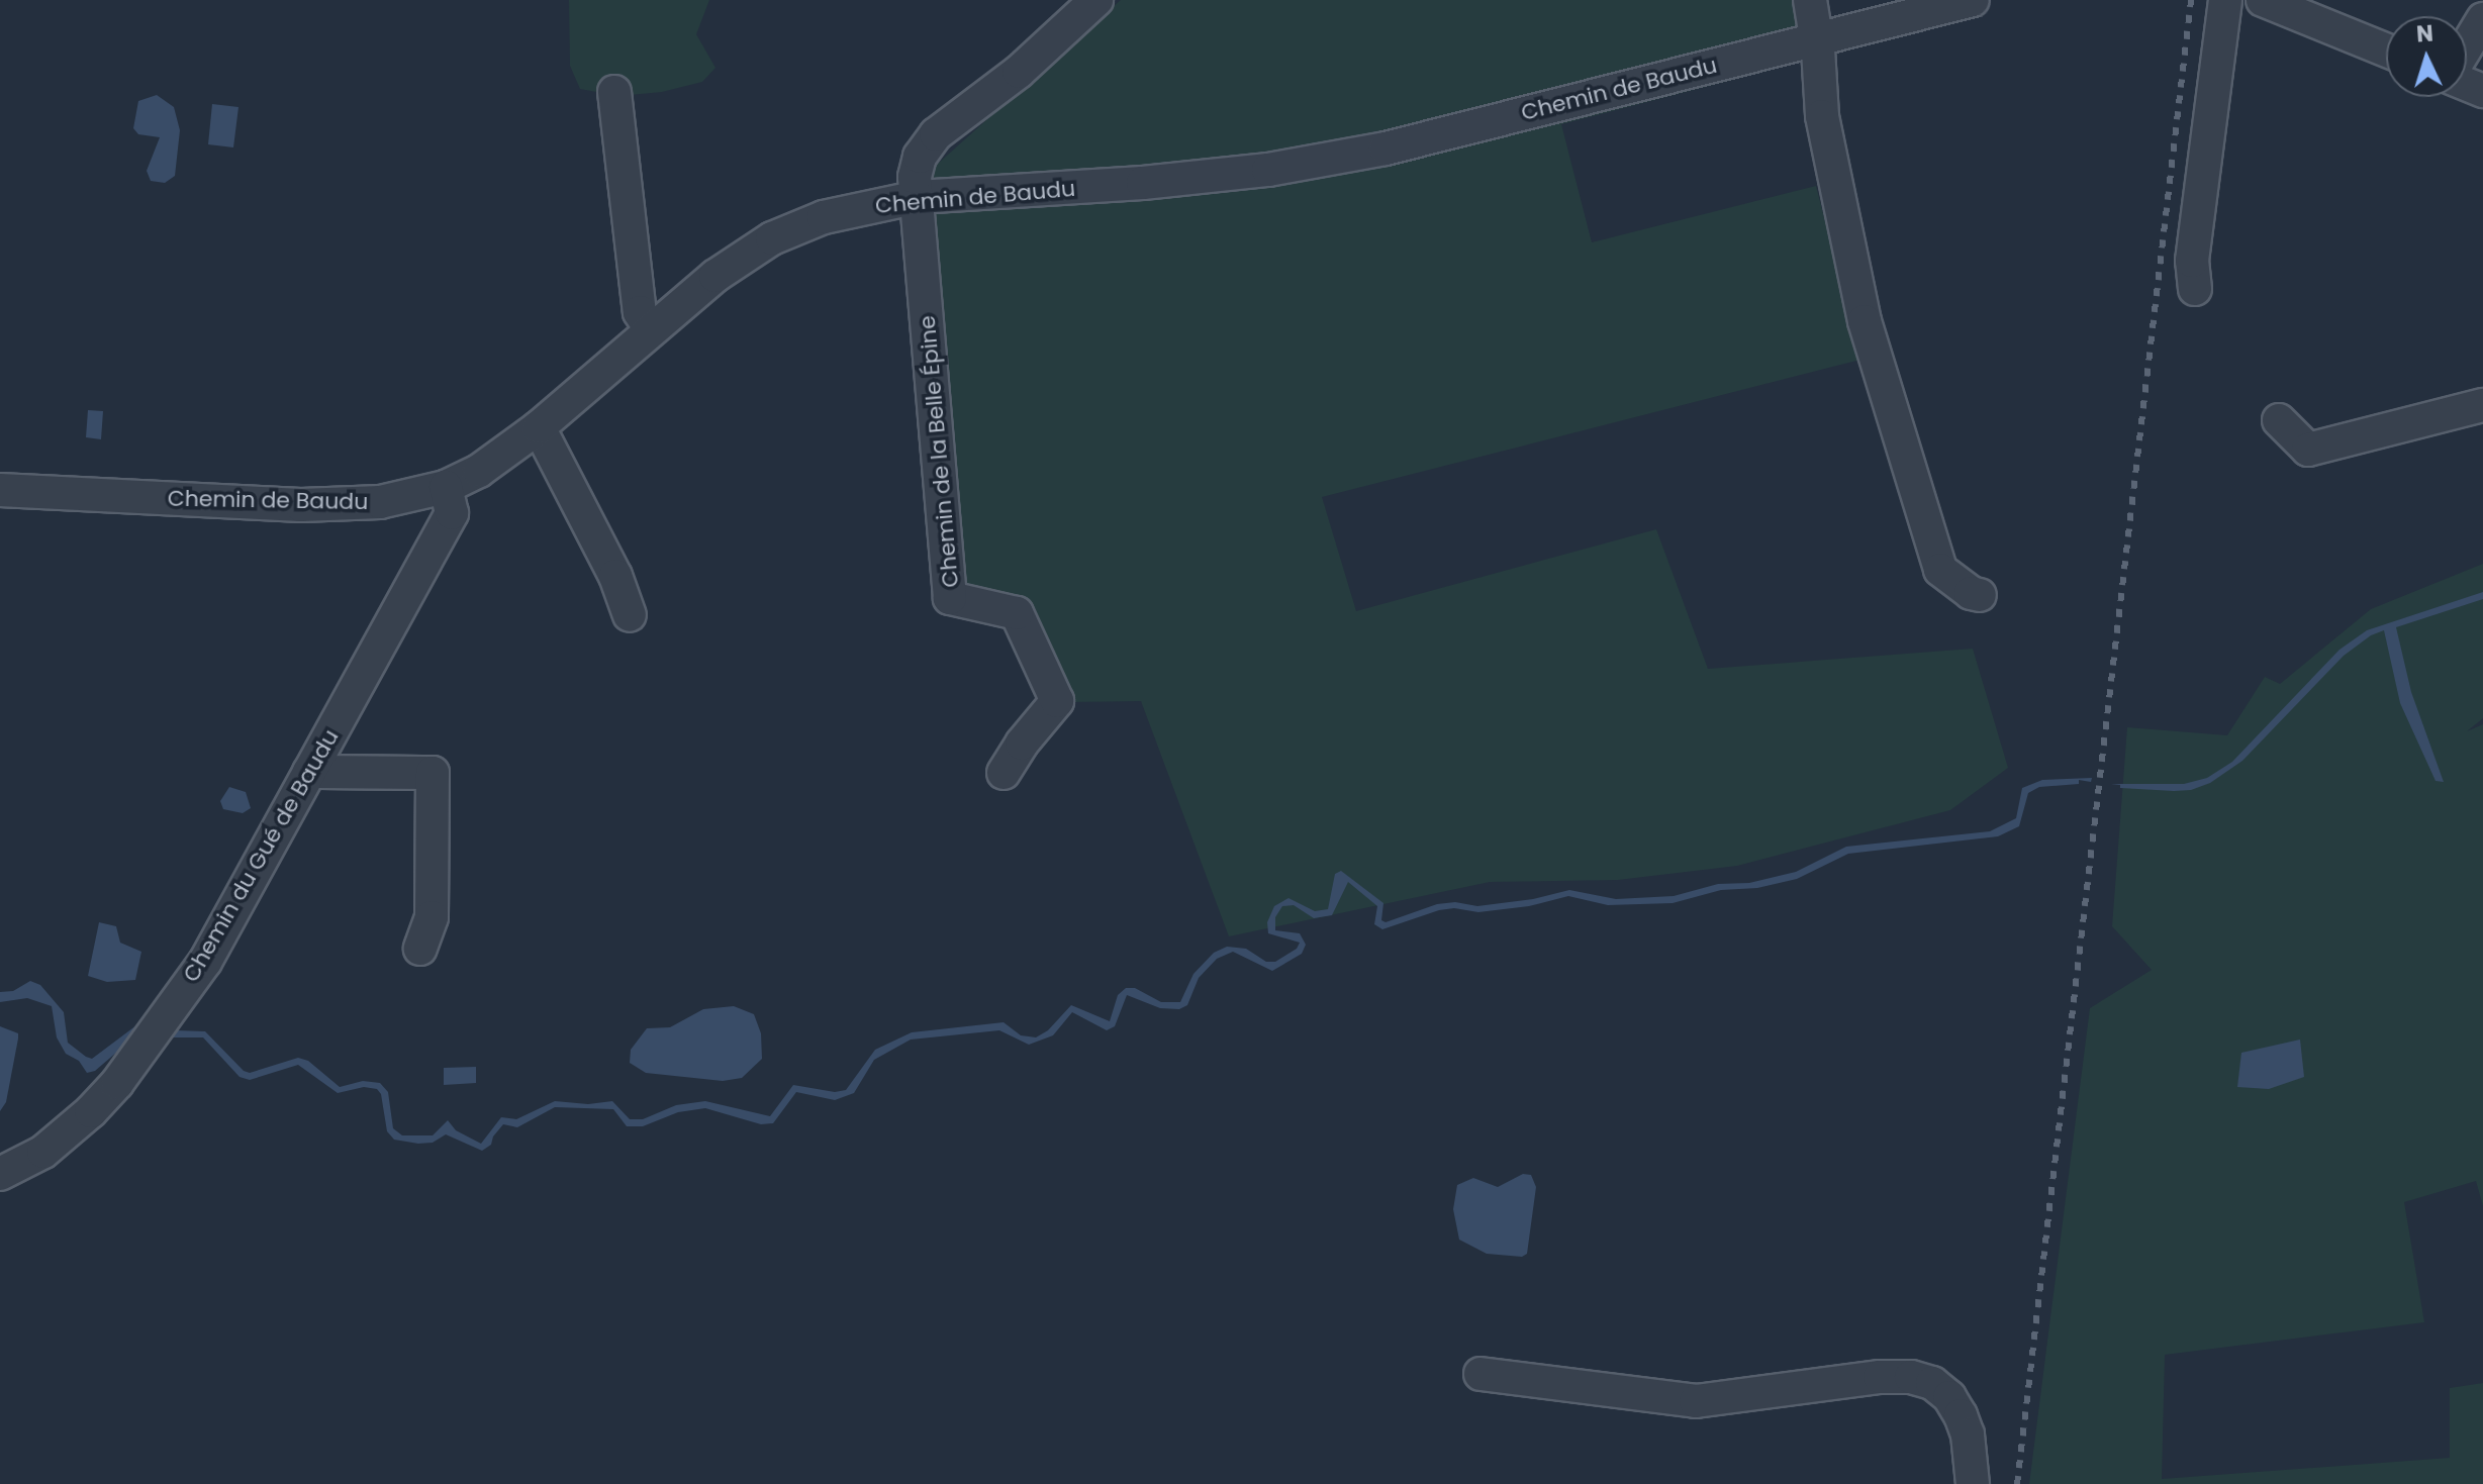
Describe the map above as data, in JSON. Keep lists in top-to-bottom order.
{
  "streets": {
    "street": ["Chemin de Baudu", "Chemin de la Belle Épine", "Chemin du Gué de Baudu"]
  },
  "crossings": [
    ["Chemin de Baudu", "Chemin de la Belle Épine"],
    ["Chemin de Baudu", "Chemin du Gué de Baudu"]
  ],
  "north": "top"
}
